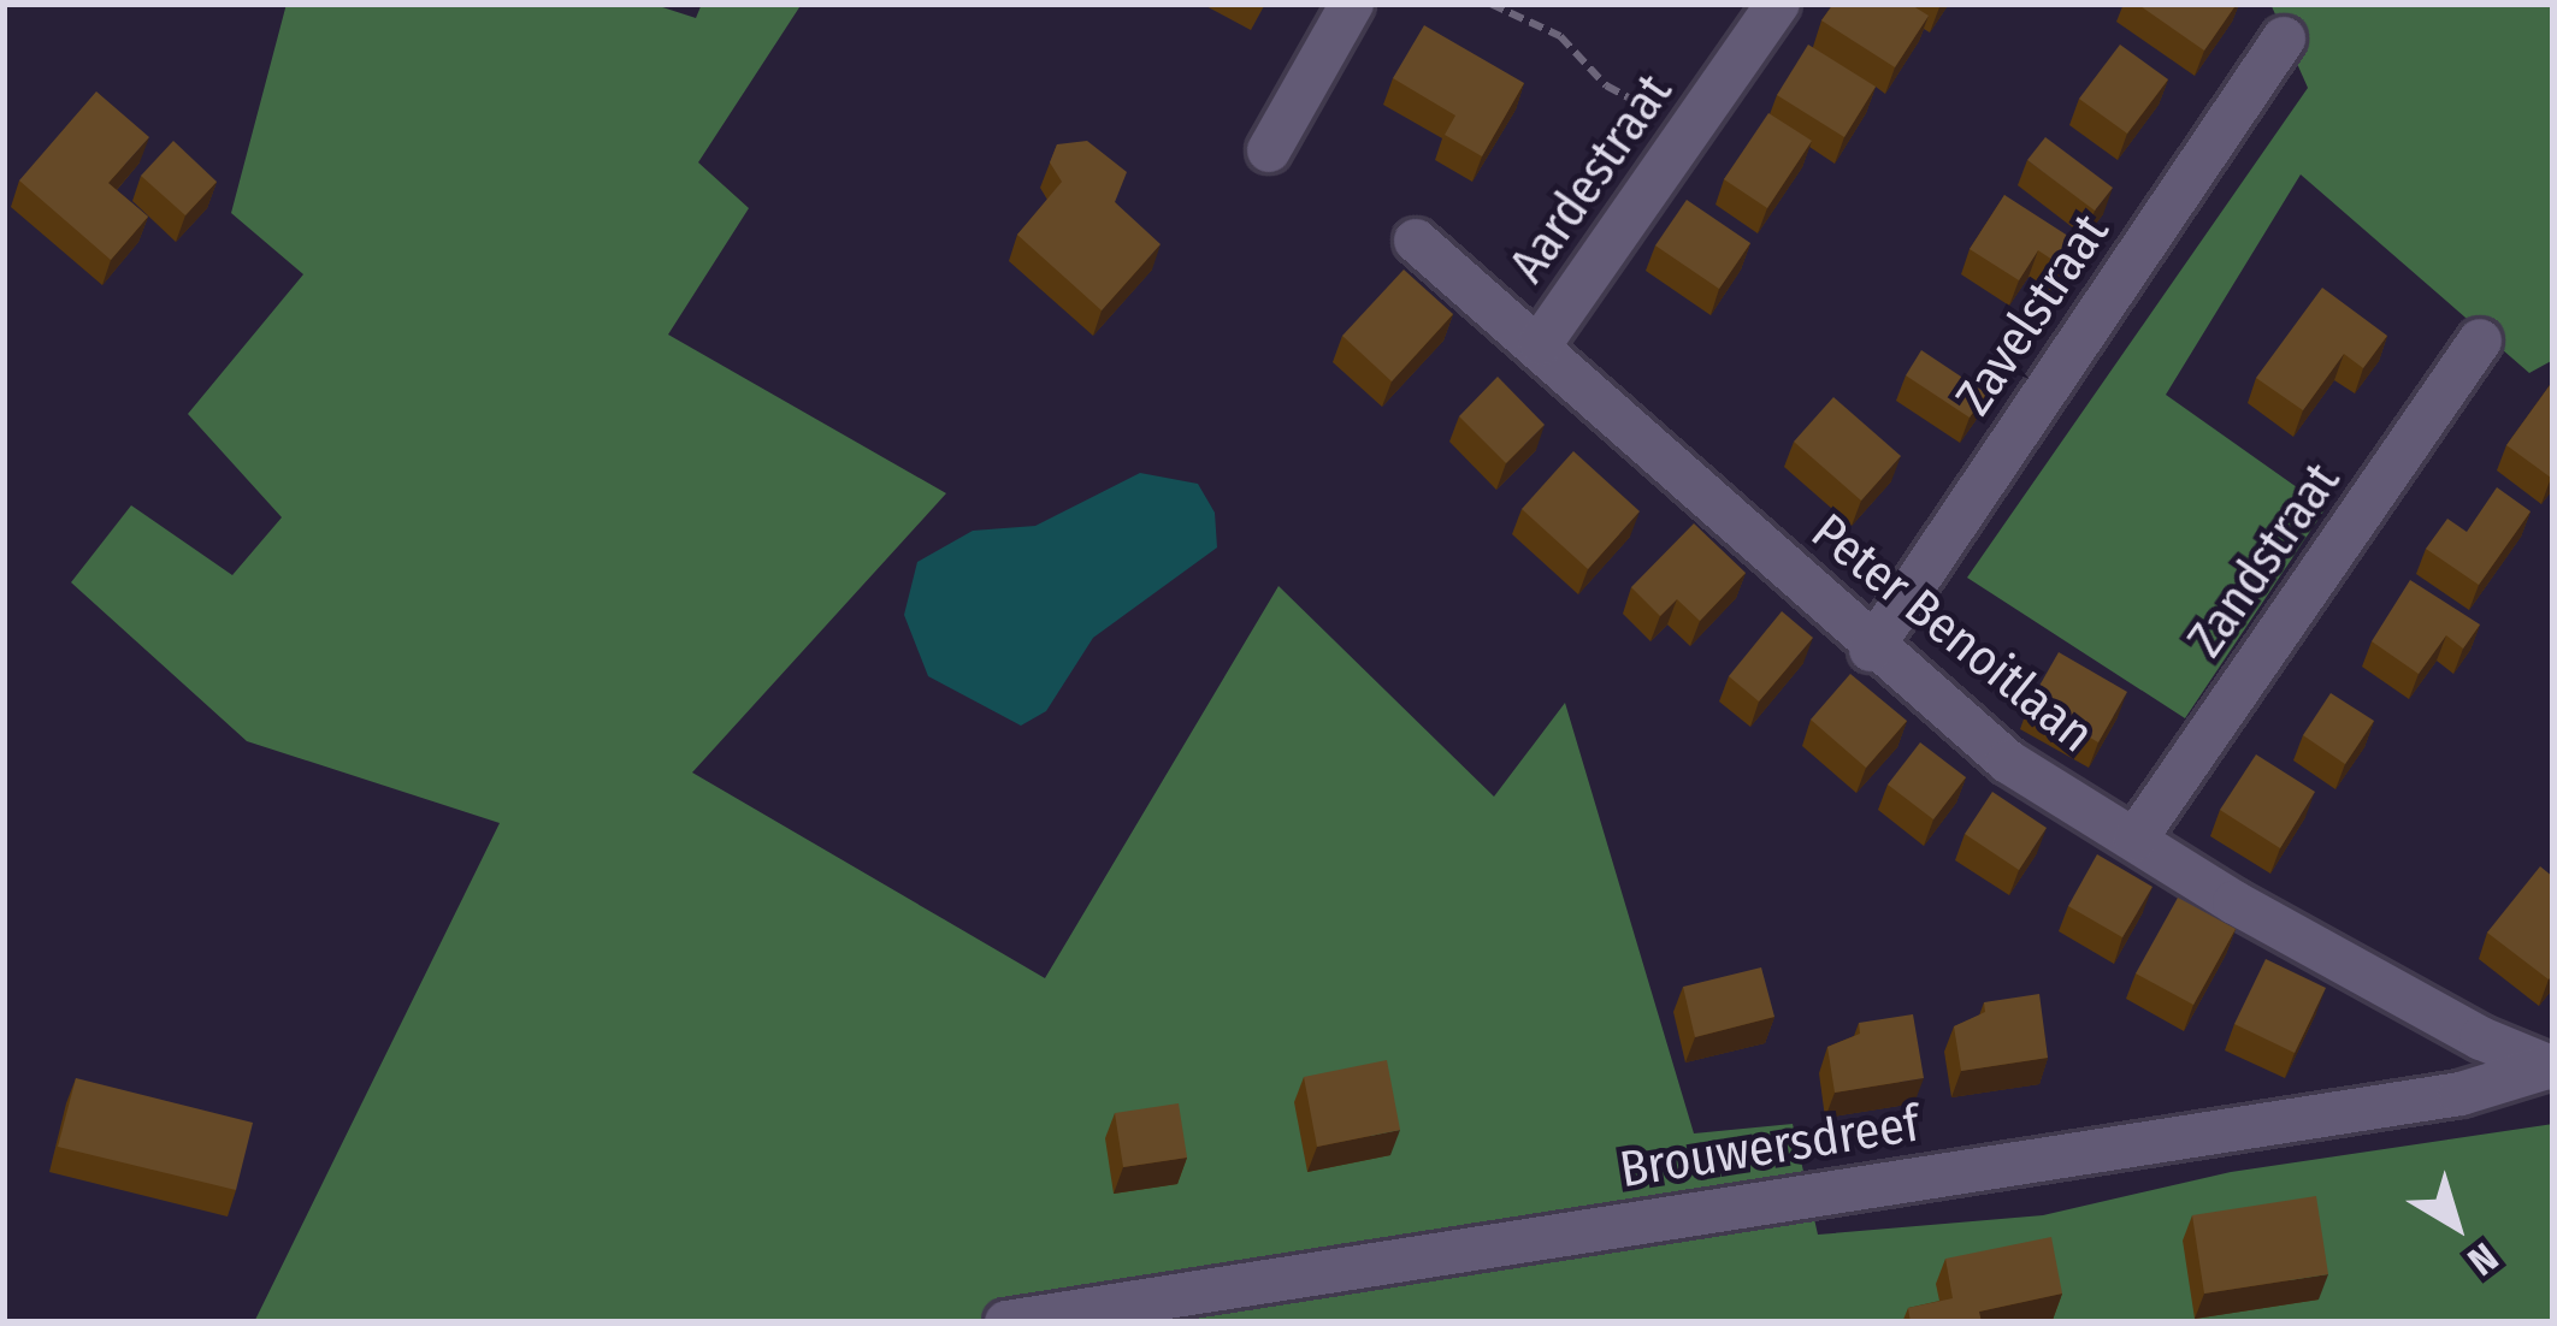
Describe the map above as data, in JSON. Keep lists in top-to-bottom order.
{
  "streets": {
    "street": [
      "Aardestraat",
      "Zavelstraat",
      "Zandstraat",
      "Peter Benoitlaan",
      "Brouwersdreef"
    ]
  },
  "crossings": [
    ["Aardestraat", "Peter Benoitlaan"],
    ["Zavelstraat", "Peter Benoitlaan"],
    ["Zandstraat", "Peter Benoitlaan"],
    ["Peter Benoitlaan", "Brouwersdreef"]
  ],
  "north": "bottom right"
}
